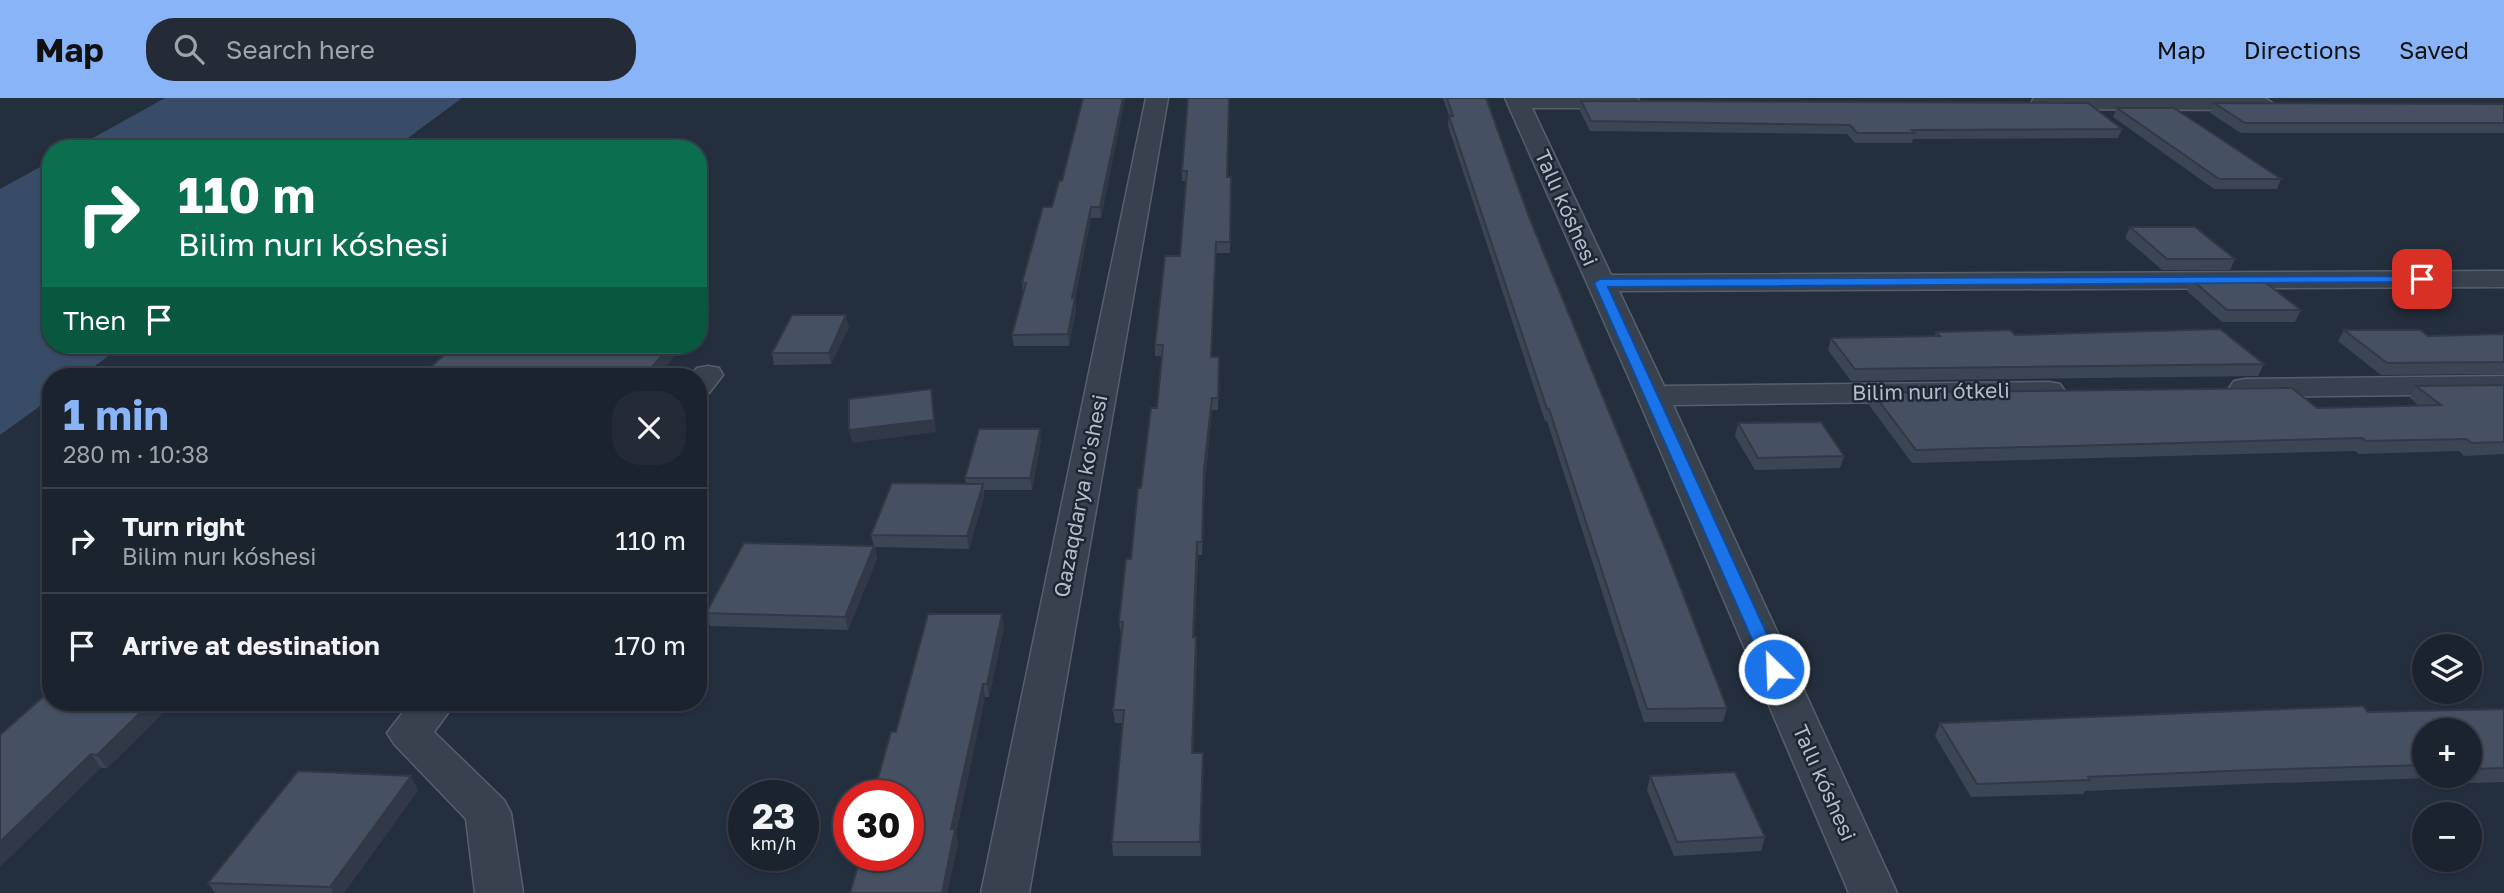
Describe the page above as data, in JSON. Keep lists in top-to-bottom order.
{
  "streets": {
    "street": ["Tallı kóshesi", "Bilim nurı ótkeli", "Qazaqdarya ko'shesi"]
  },
  "crossings": [
    ["Tallı kóshesi", "Bilim nurı ótkeli"]
  ],
  "page": {
    "header": "Map",
    "search": "Search here",
    "nav": ["Map", "Directions", "Saved"],
    "turn": ["110 m", "Bilim nurı kóshesi"],
    "then": "Then",
    "heading": ["1 min", "280 m · 10:38"],
    "list": [
      {
        "name": "Turn right",
        "note": "Bilim nurı kóshesi",
        "value": "110 m"
      },
      {
        "name": "Arrive at destination",
        "value": "170 m"
      }
    ],
    "map_buttons": ["+", "−"],
    "speed": "23 km/h",
    "limit": "30"
  }
}
